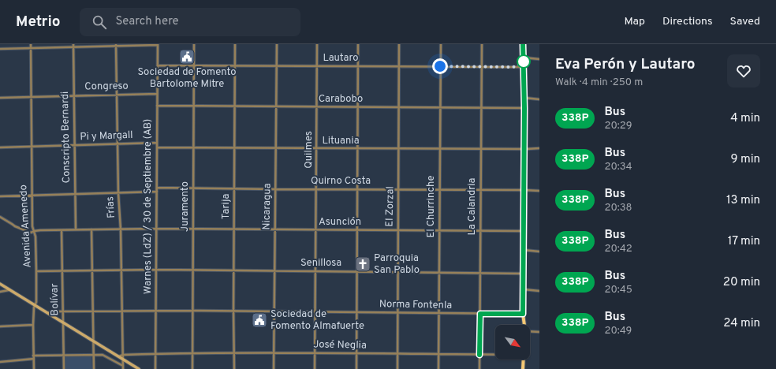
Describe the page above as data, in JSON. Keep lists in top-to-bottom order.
{
  "streets": {
    "street": [
      "Lautaro",
      "Congreso",
      "Carabobo",
      "Pi y Margall",
      "Conscripto Bernardi",
      "Lituania",
      "Quilmes",
      "Quirno Costa",
      "Warnes (LdZ) / 30 de Septiembre (AB)",
      "Juramento",
      "Tarija",
      "Nicaragua",
      "El Zorzal",
      "El Churrinche",
      "La Calandria",
      "Frías",
      "Asunción",
      "Avenida Amenedo",
      "Senillosa",
      "Bolívar",
      "Norma Fontenla",
      "José Neglia"
    ]
  },
  "crossings": [
    ["Lautaro", "Quilmes"],
    ["Lautaro", "Warnes (LdZ) / 30 de Septiembre (AB)"],
    ["Lautaro", "Juramento"],
    ["Lautaro", "Tarija"],
    ["Lautaro", "Nicaragua"],
    ["Lautaro", "El Zorzal"],
    ["Lautaro", "El Churrinche"],
    ["Lautaro", "La Calandria"],
    ["Congreso", "Conscripto Bernardi"],
    ["Congreso", "Warnes (LdZ) / 30 de Septiembre (AB)"],
    ["Congreso", "Frías"],
    ["Congreso", "Avenida Amenedo"],
    ["Carabobo", "Quilmes"],
    ["Carabobo", "Warnes (LdZ) / 30 de Septiembre (AB)"],
    ["Carabobo", "Juramento"],
    ["Carabobo", "Tarija"],
    ["Carabobo", "Nicaragua"],
    ["Carabobo", "El Zorzal"],
    ["Carabobo", "El Churrinche"],
    ["Carabobo", "La Calandria"],
    ["Pi y Margall", "Conscripto Bernardi"],
    ["Pi y Margall", "Warnes (LdZ) / 30 de Septiembre (AB)"],
    ["Pi y Margall", "Frías"],
    ["Pi y Margall", "Avenida Amenedo"],
    ["Conscripto Bernardi", "Asunción"],
    ["Lituania", "Quilmes"],
    ["Lituania", "Warnes (LdZ) / 30 de Septiembre (AB)"],
    ["Lituania", "Juramento"],
    ["Lituania", "Tarija"],
    ["Lituania", "Nicaragua"],
    ["Lituania", "El Zorzal"],
    ["Lituania", "El Churrinche"],
    ["Lituania", "La Calandria"],
    ["Quilmes", "Quirno Costa"],
    ["Quilmes", "Asunción"],
    ["Quilmes", "Senillosa"],
    ["Quilmes", "Norma Fontenla"],
    ["Quilmes", "José Neglia"],
    ["Quirno Costa", "Warnes (LdZ) / 30 de Septiembre (AB)"],
    ["Quirno Costa", "Juramento"],
    ["Quirno Costa", "Tarija"],
    ["Quirno Costa", "Nicaragua"],
    ["Quirno Costa", "El Zorzal"],
    ["Quirno Costa", "El Churrinche"],
    ["Quirno Costa", "La Calandria"],
    ["Warnes (LdZ) / 30 de Septiembre (AB)", "Asunción"],
    ["Warnes (LdZ) / 30 de Septiembre (AB)", "Senillosa"],
    ["Warnes (LdZ) / 30 de Septiembre (AB)", "Norma Fontenla"],
    ["Warnes (LdZ) / 30 de Septiembre (AB)", "José Neglia"],
    ["Juramento", "Asunción"],
    ["Juramento", "Senillosa"],
    ["Juramento", "Norma Fontenla"],
    ["Juramento", "José Neglia"],
    ["Tarija", "Asunción"],
    ["Tarija", "Senillosa"],
    ["Tarija", "Norma Fontenla"],
    ["Tarija", "José Neglia"],
    ["Nicaragua", "Asunción"],
    ["Nicaragua", "Senillosa"],
    ["Nicaragua", "Norma Fontenla"],
    ["Nicaragua", "José Neglia"],
    ["El Zorzal", "Asunción"],
    ["El Zorzal", "Senillosa"],
    ["El Zorzal", "Norma Fontenla"],
    ["El Zorzal", "José Neglia"],
    ["El Churrinche", "Asunción"],
    ["El Churrinche", "Senillosa"],
    ["El Churrinche", "Norma Fontenla"],
    ["El Churrinche", "José Neglia"],
    ["La Calandria", "Asunción"],
    ["La Calandria", "Senillosa"],
    ["La Calandria", "Norma Fontenla"],
    ["La Calandria", "José Neglia"],
    ["Frías", "Asunción"],
    ["Frías", "Senillosa"],
    ["Frías", "Norma Fontenla"],
    ["Frías", "José Neglia"],
    ["Asunción", "Avenida Amenedo"],
    ["Asunción", "Bolívar"],
    ["Avenida Amenedo", "Senillosa"],
    ["Senillosa", "Bolívar"],
    ["Bolívar", "Norma Fontenla"]
  ],
  "places": {
    "public building": ["Sociedad de Fomento Bartolome Mitre", "Sociedad de Fomento Almafuerte"],
    "church": ["Parroquia San Pablo"]
  },
  "lines": ["bus line 338P"],
  "north": "bottom right",
  "page": {
    "header": "Metrio",
    "search": "Search here",
    "nav": ["Map", "Directions", "Saved"],
    "heading": ["Eva Perón y Lautaro", "Walk · 4 min · 250 m"],
    "list": [
      {
        "mark": "338P",
        "name": "Bus",
        "note": "20:29",
        "value": "4 min"
      },
      {
        "mark": "338P",
        "name": "Bus",
        "note": "20:34",
        "value": "9 min"
      },
      {
        "mark": "338P",
        "name": "Bus",
        "note": "20:38",
        "value": "13 min"
      },
      {
        "mark": "338P",
        "name": "Bus",
        "note": "20:42",
        "value": "17 min"
      },
      {
        "mark": "338P",
        "name": "Bus",
        "note": "20:45",
        "value": "20 min"
      },
      {
        "mark": "338P",
        "name": "Bus",
        "note": "20:49",
        "value": "24 min"
      }
    ]
  }
}
